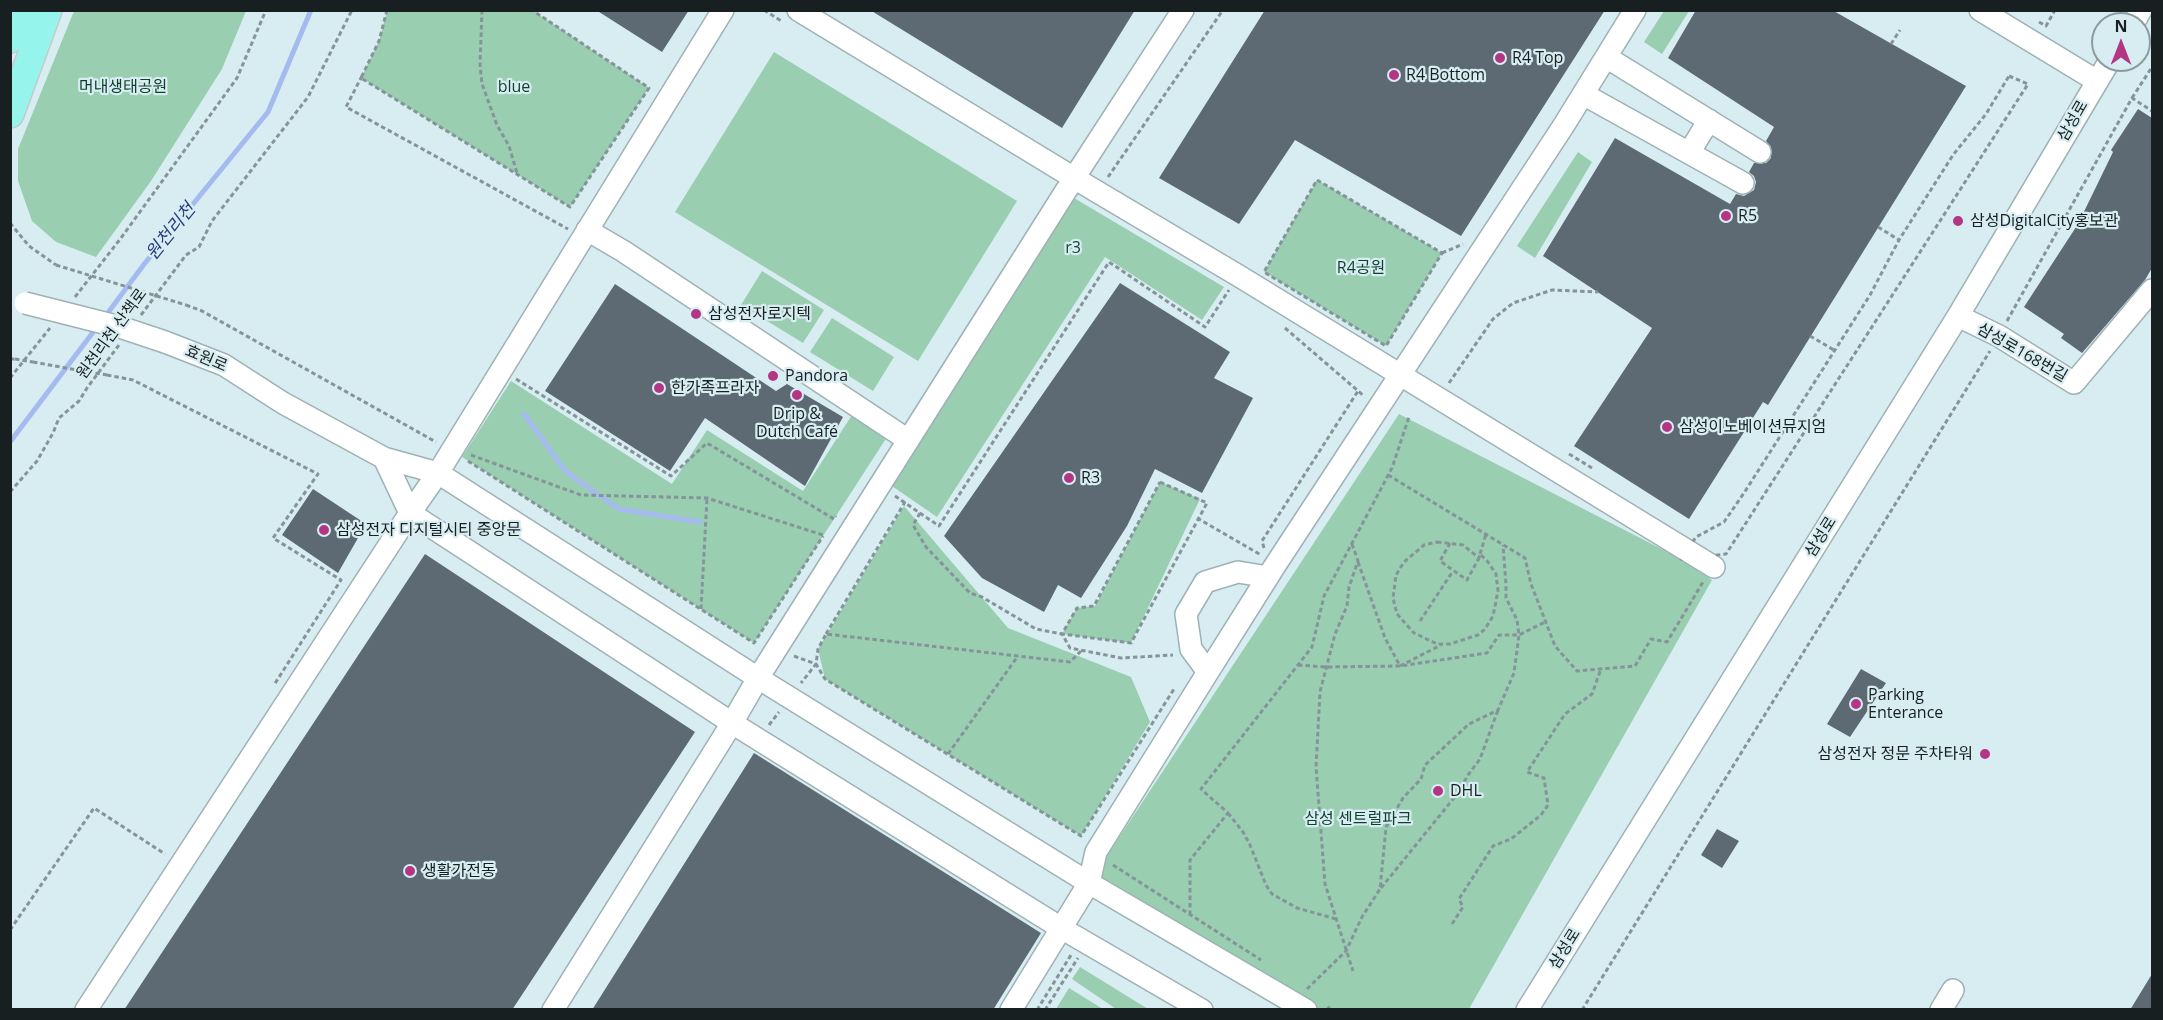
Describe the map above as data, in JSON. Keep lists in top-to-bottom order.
{
  "streets": {
    "street": ["삼성로", "삼성로168번길", "효원로"],
    "path": ["원천리천 산책로"]
  },
  "crossings": [
    ["삼성로", "삼성로168번길"]
  ],
  "water": ["원천리천"],
  "parks": [
    "머내생태공원",
    "blue",
    "r3",
    "R4공원",
    "삼성 센트럴파크"
  ],
  "places": [
    "R4 Top",
    "R4 Bottom",
    "R5",
    "삼성DigitalCity홍보관",
    "삼성전자로지텍",
    "Pandora",
    "한가족프라자",
    "Drip & Dutch Café",
    "삼성이노베이션뮤지엄",
    "R3",
    "삼성전자 디지털시티 중앙문",
    "Parking Enterance",
    "삼성전자 정문 주차타워",
    "DHL",
    "생활가전동"
  ],
  "north": "top"
}
